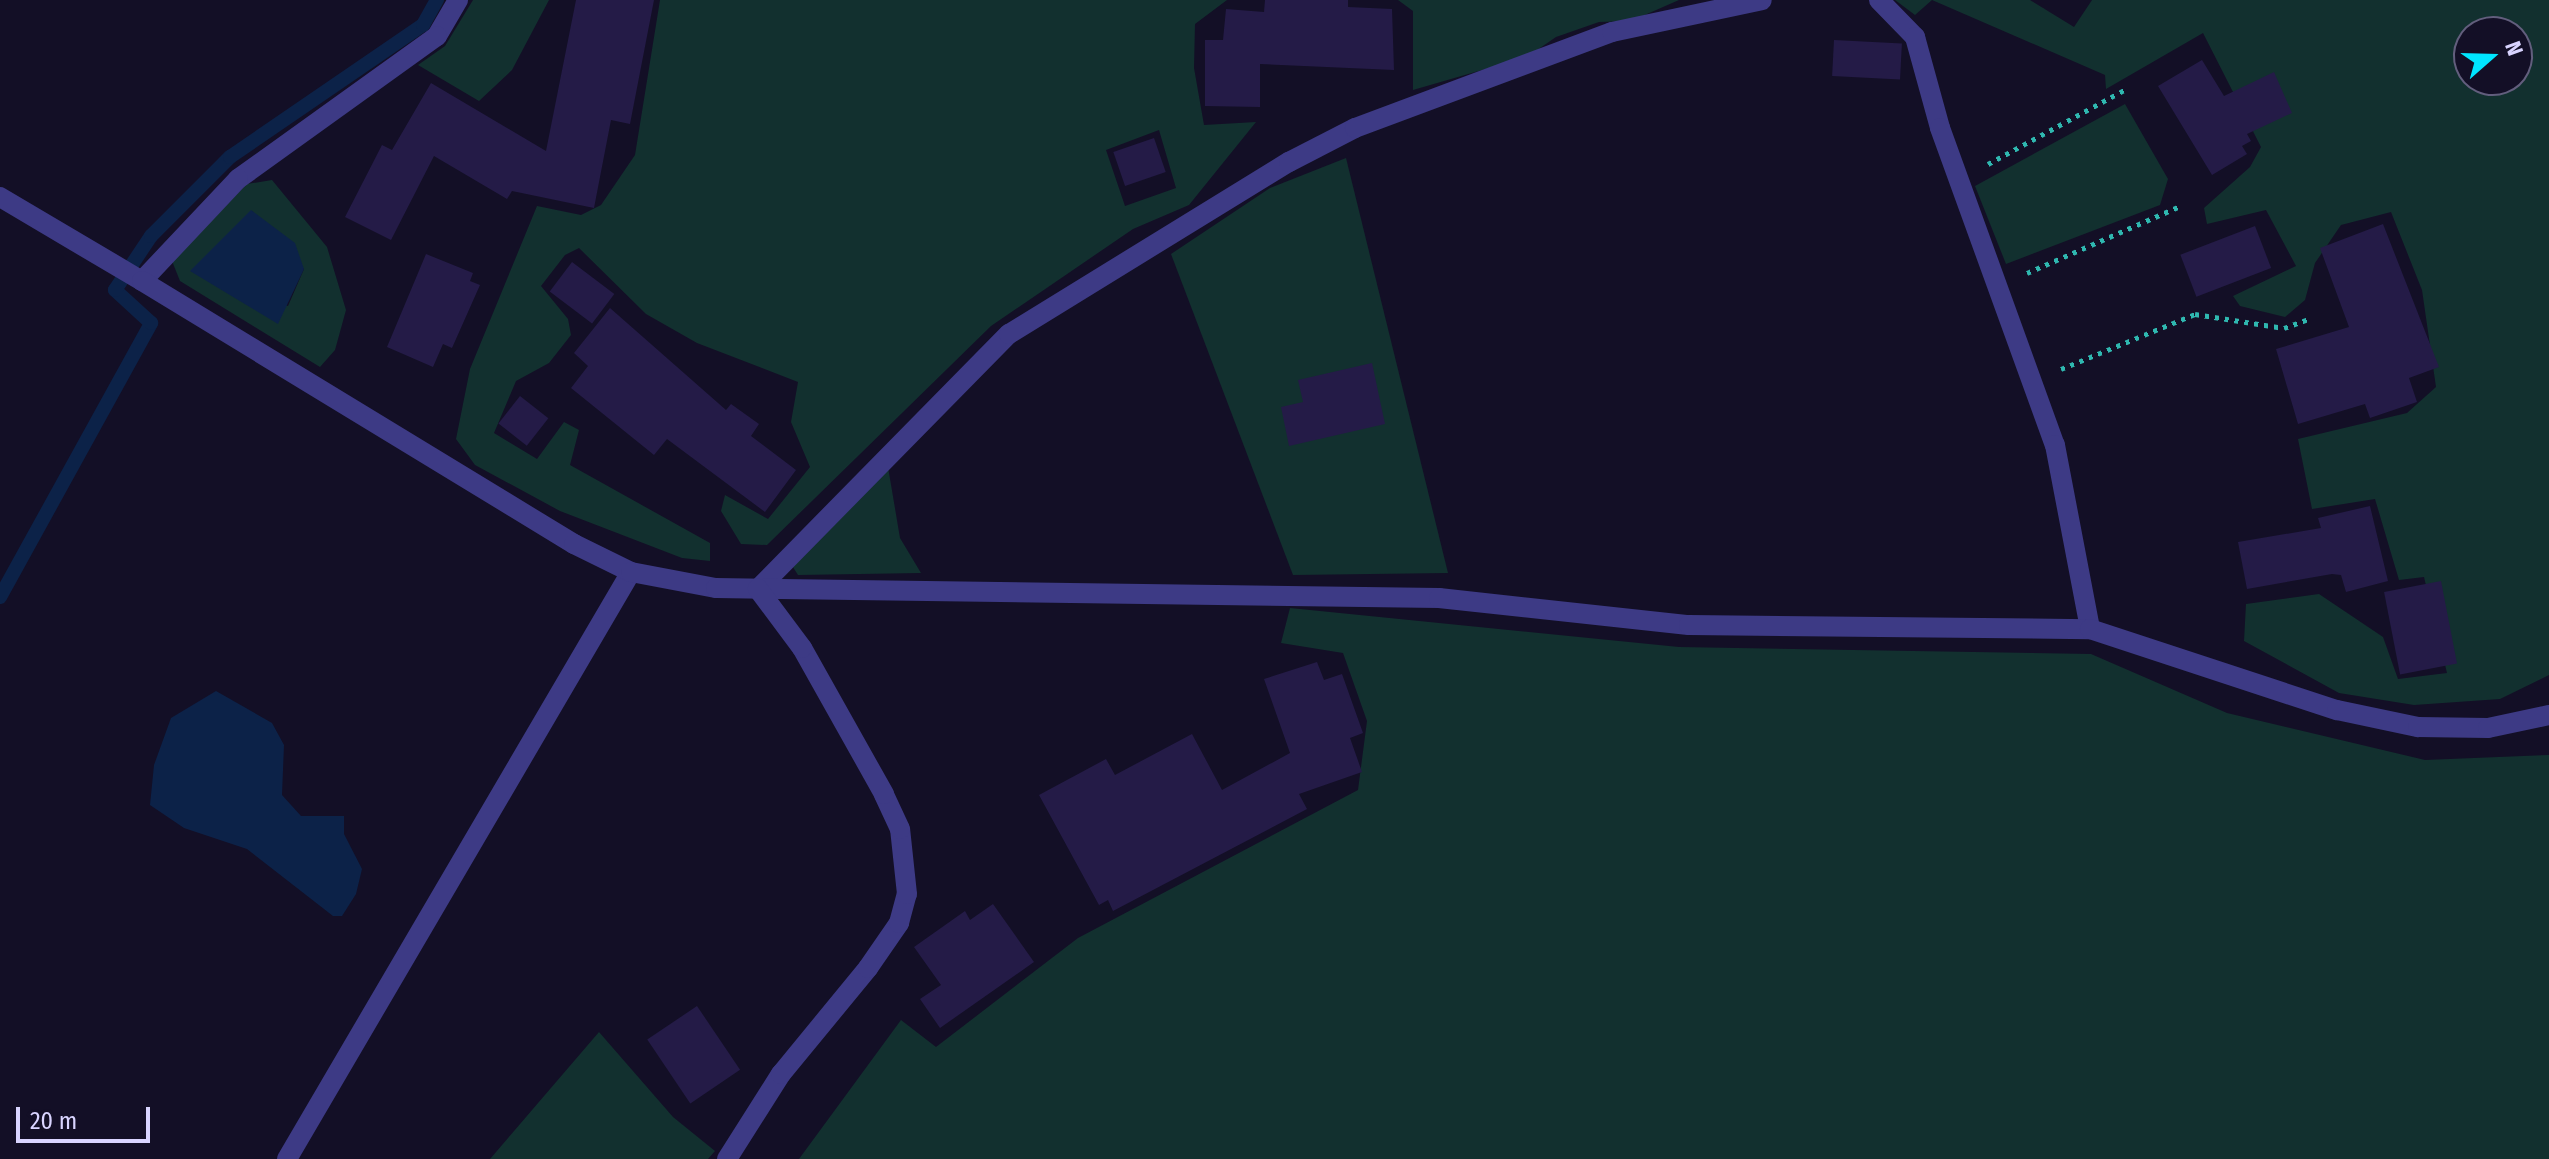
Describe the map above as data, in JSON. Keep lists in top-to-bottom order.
{
  "scale_bar": "20 m",
  "north": "right"
}
